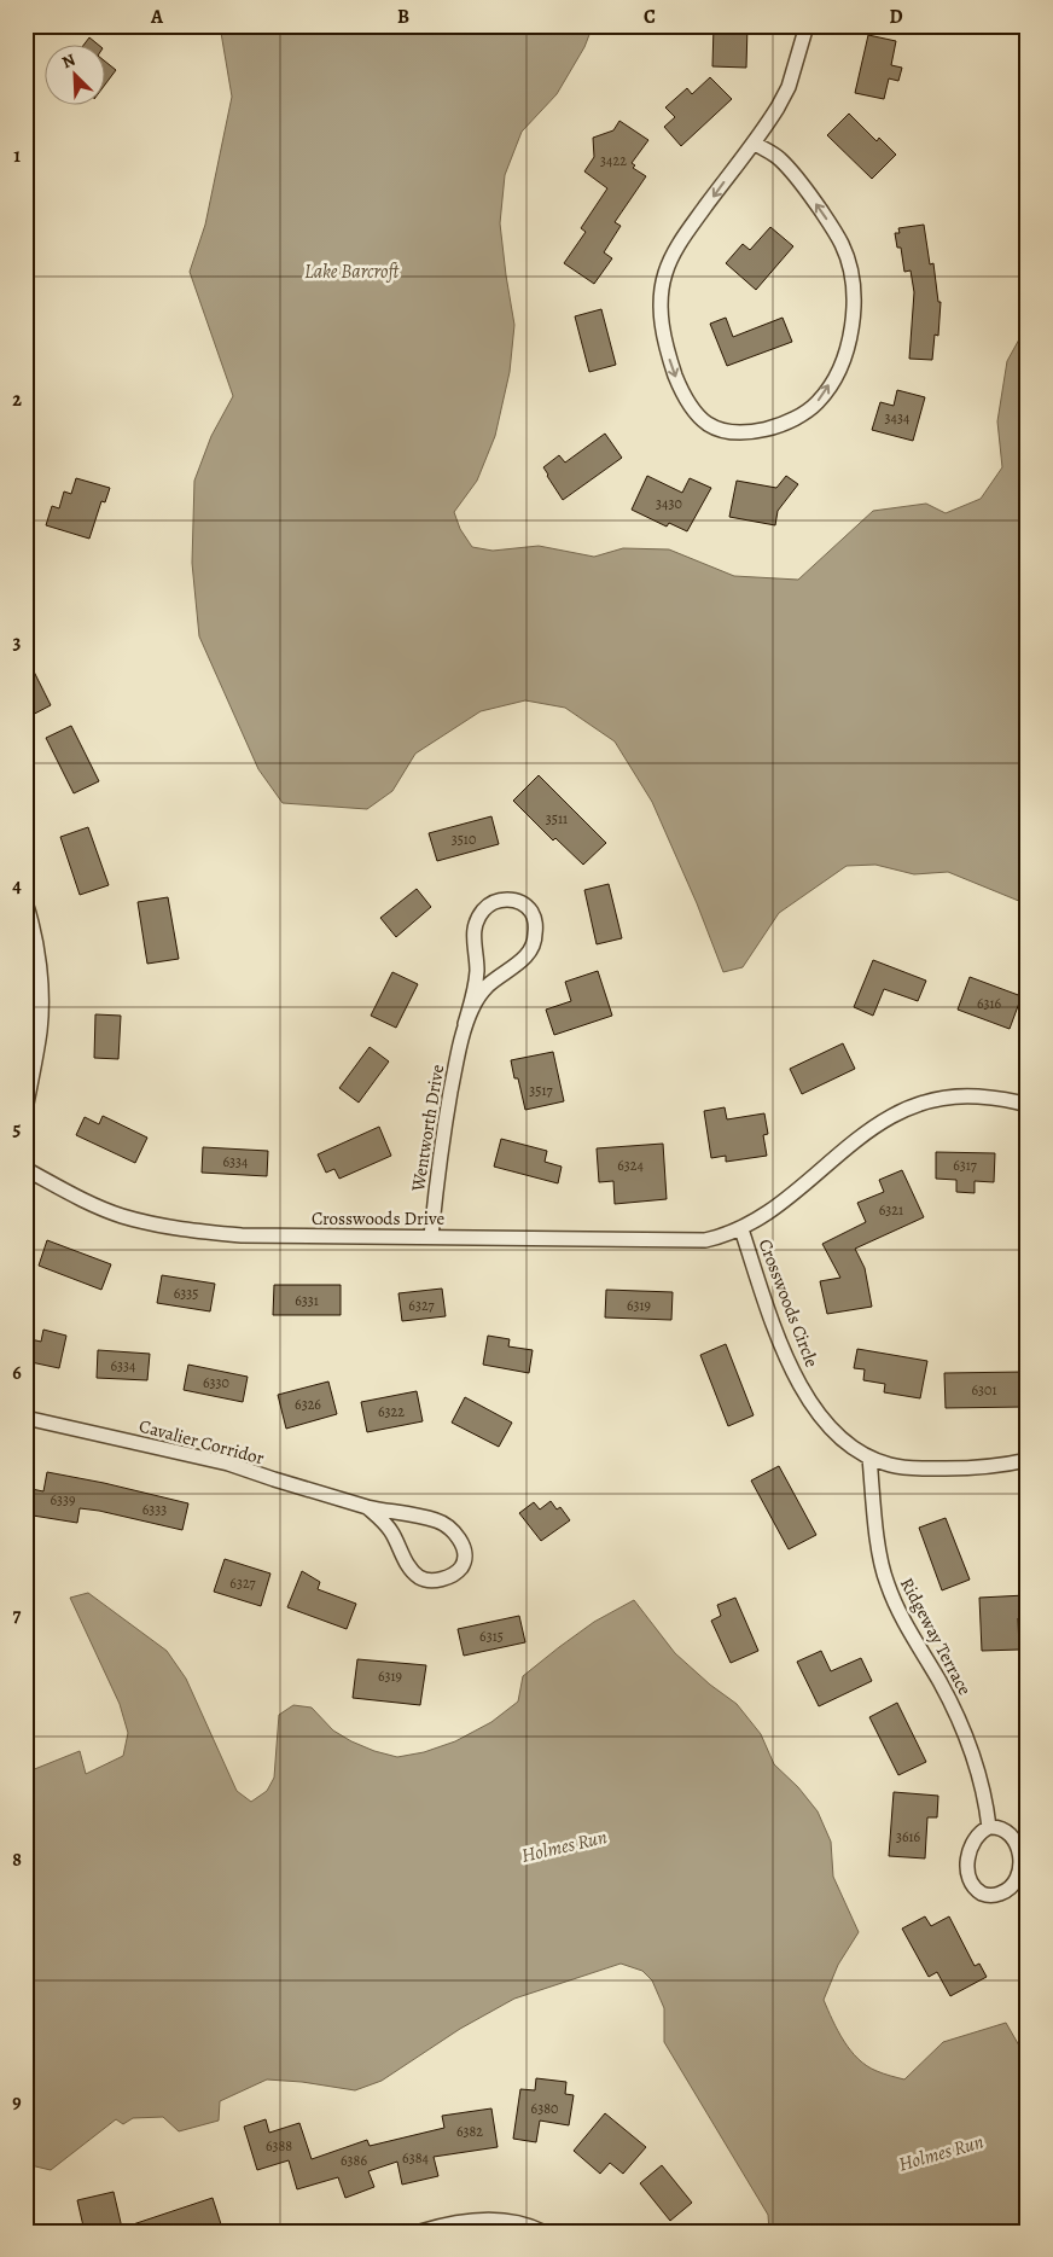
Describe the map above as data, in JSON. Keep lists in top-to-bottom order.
{
  "streets": {
    "street": [
      "Wentworth Drive",
      "Crosswoods Drive",
      "Crosswoods Circle",
      "Cavalier Corridor",
      "Ridgeway Terrace"
    ]
  },
  "crossings": [
    ["Wentworth Drive", "Crosswoods Drive"],
    ["Crosswoods Drive", "Crosswoods Circle"],
    ["Crosswoods Circle", "Ridgeway Terrace"]
  ],
  "water": ["Lake Barcroft", "Holmes Run"],
  "house_numbers": [
    "3422",
    "3434",
    "3430",
    "3511",
    "3510",
    "6316",
    "3517",
    "6334",
    "6324",
    "6317",
    "6321",
    "6335",
    "6331",
    "6327",
    "6319",
    "6334",
    "6330",
    "6301",
    "6326",
    "6322",
    "6339",
    "6333",
    "6327",
    "6315",
    "6319",
    "3616",
    "6380",
    "6382",
    "6388",
    "6384",
    "6386"
  ],
  "north": "top left",
  "grid": {
    "columns": [
      "A",
      "B",
      "C",
      "D"
    ],
    "rows": [
      "1",
      "2",
      "3",
      "4",
      "5",
      "6",
      "7",
      "8",
      "9"
    ]
  }
}
